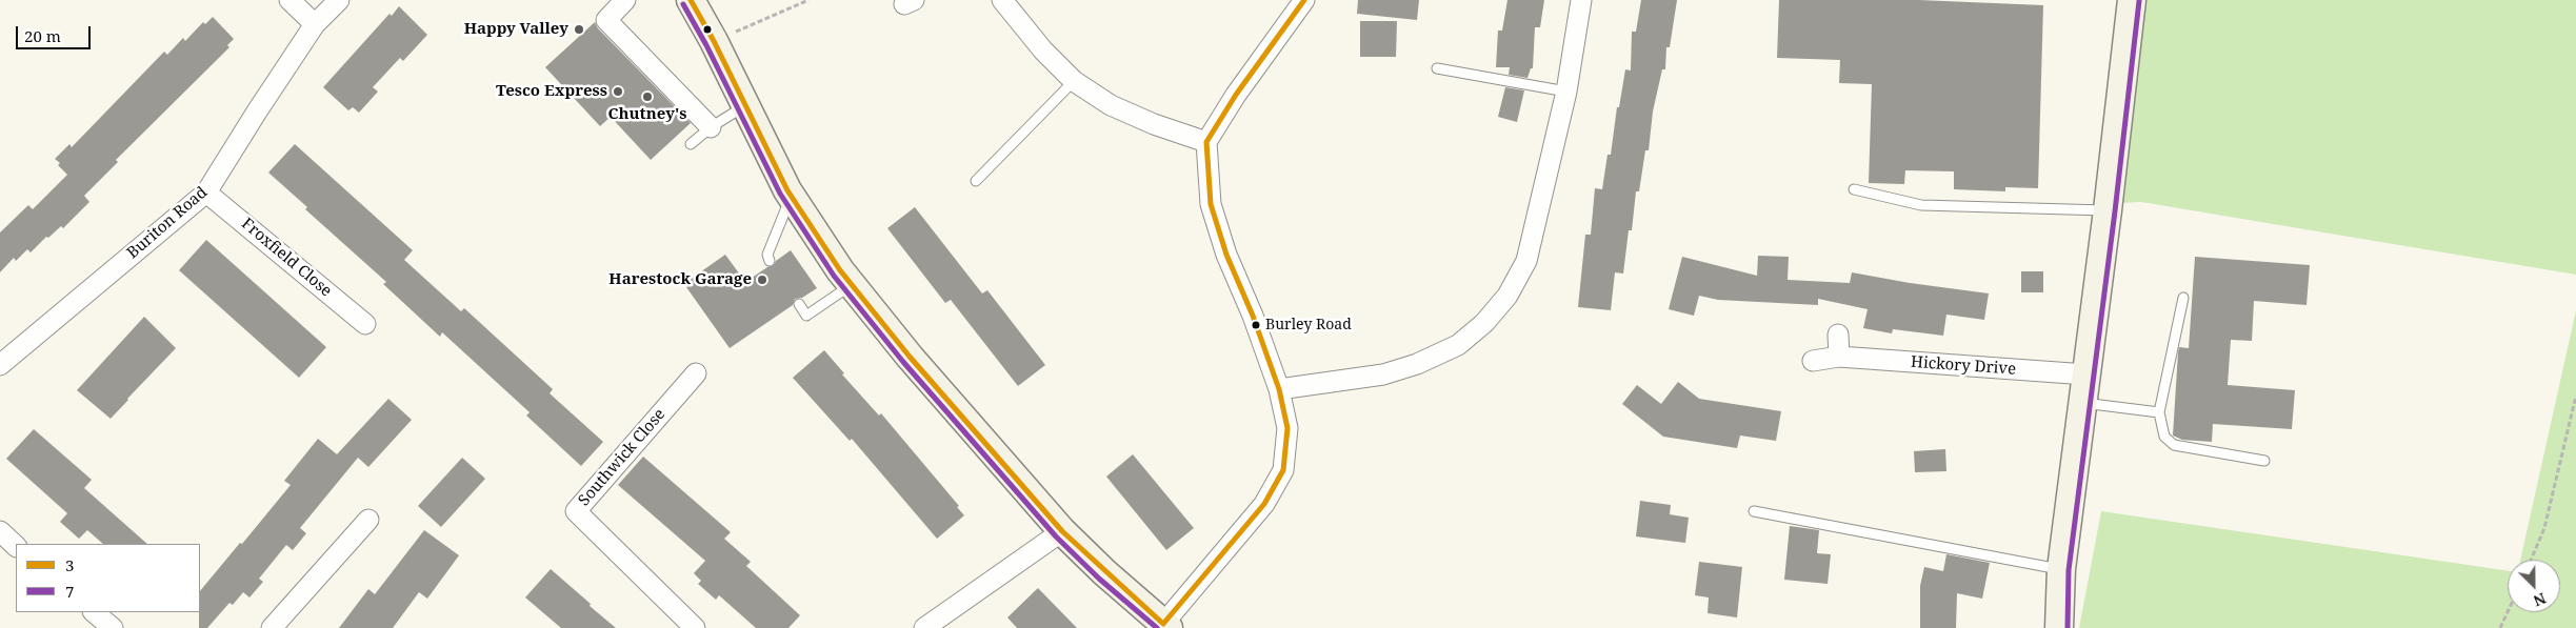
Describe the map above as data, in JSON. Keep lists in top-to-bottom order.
{
  "streets": {
    "street": [
      "Buriton Road",
      "Froxfield Close",
      "Hickory Drive",
      "Southwick Close"
    ]
  },
  "crossings": [
    ["Buriton Road", "Froxfield Close"]
  ],
  "places": [
    "Happy Valley",
    "Tesco Express",
    "Chutney's",
    "Harestock Garage",
    "Burley Road"
  ],
  "lines": ["transit line 3", "transit line 7"],
  "legend": ["3", "7"],
  "scale_bar": "20 m",
  "north": "bottom right"
}
